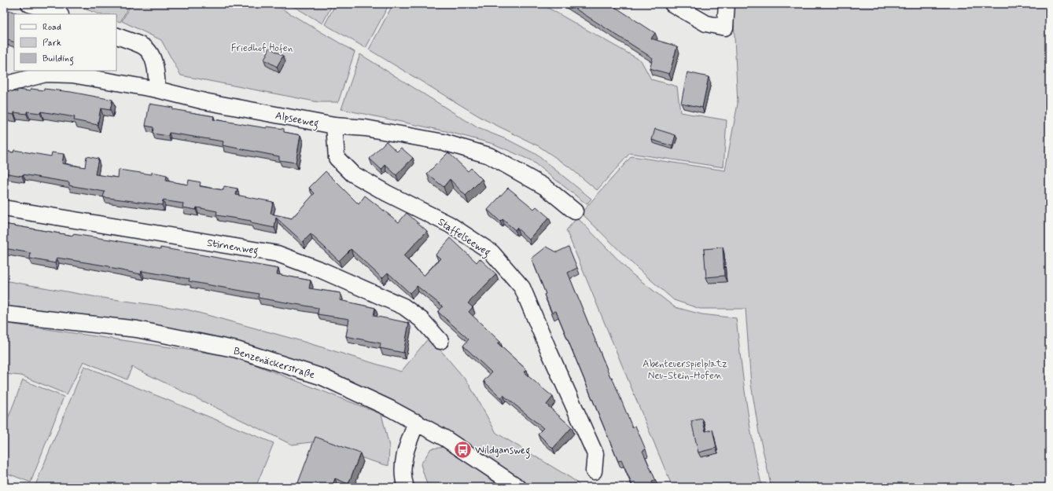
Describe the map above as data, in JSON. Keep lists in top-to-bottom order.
{
  "streets": {
    "street": [
      "Alpseeweg",
      "Staffelseeweg",
      "Stirnenweg",
      "Benzenäckerstraße"
    ]
  },
  "crossings": [
    ["Alpseeweg", "Staffelseeweg"]
  ],
  "parks": ["Friedhof Hofen", "Abenteuerspielplatz Neu-Stein-Hofen"],
  "places": {
    "bus stop": ["Wildgansweg"]
  },
  "legend": ["Road", "Park", "Building"]
}
